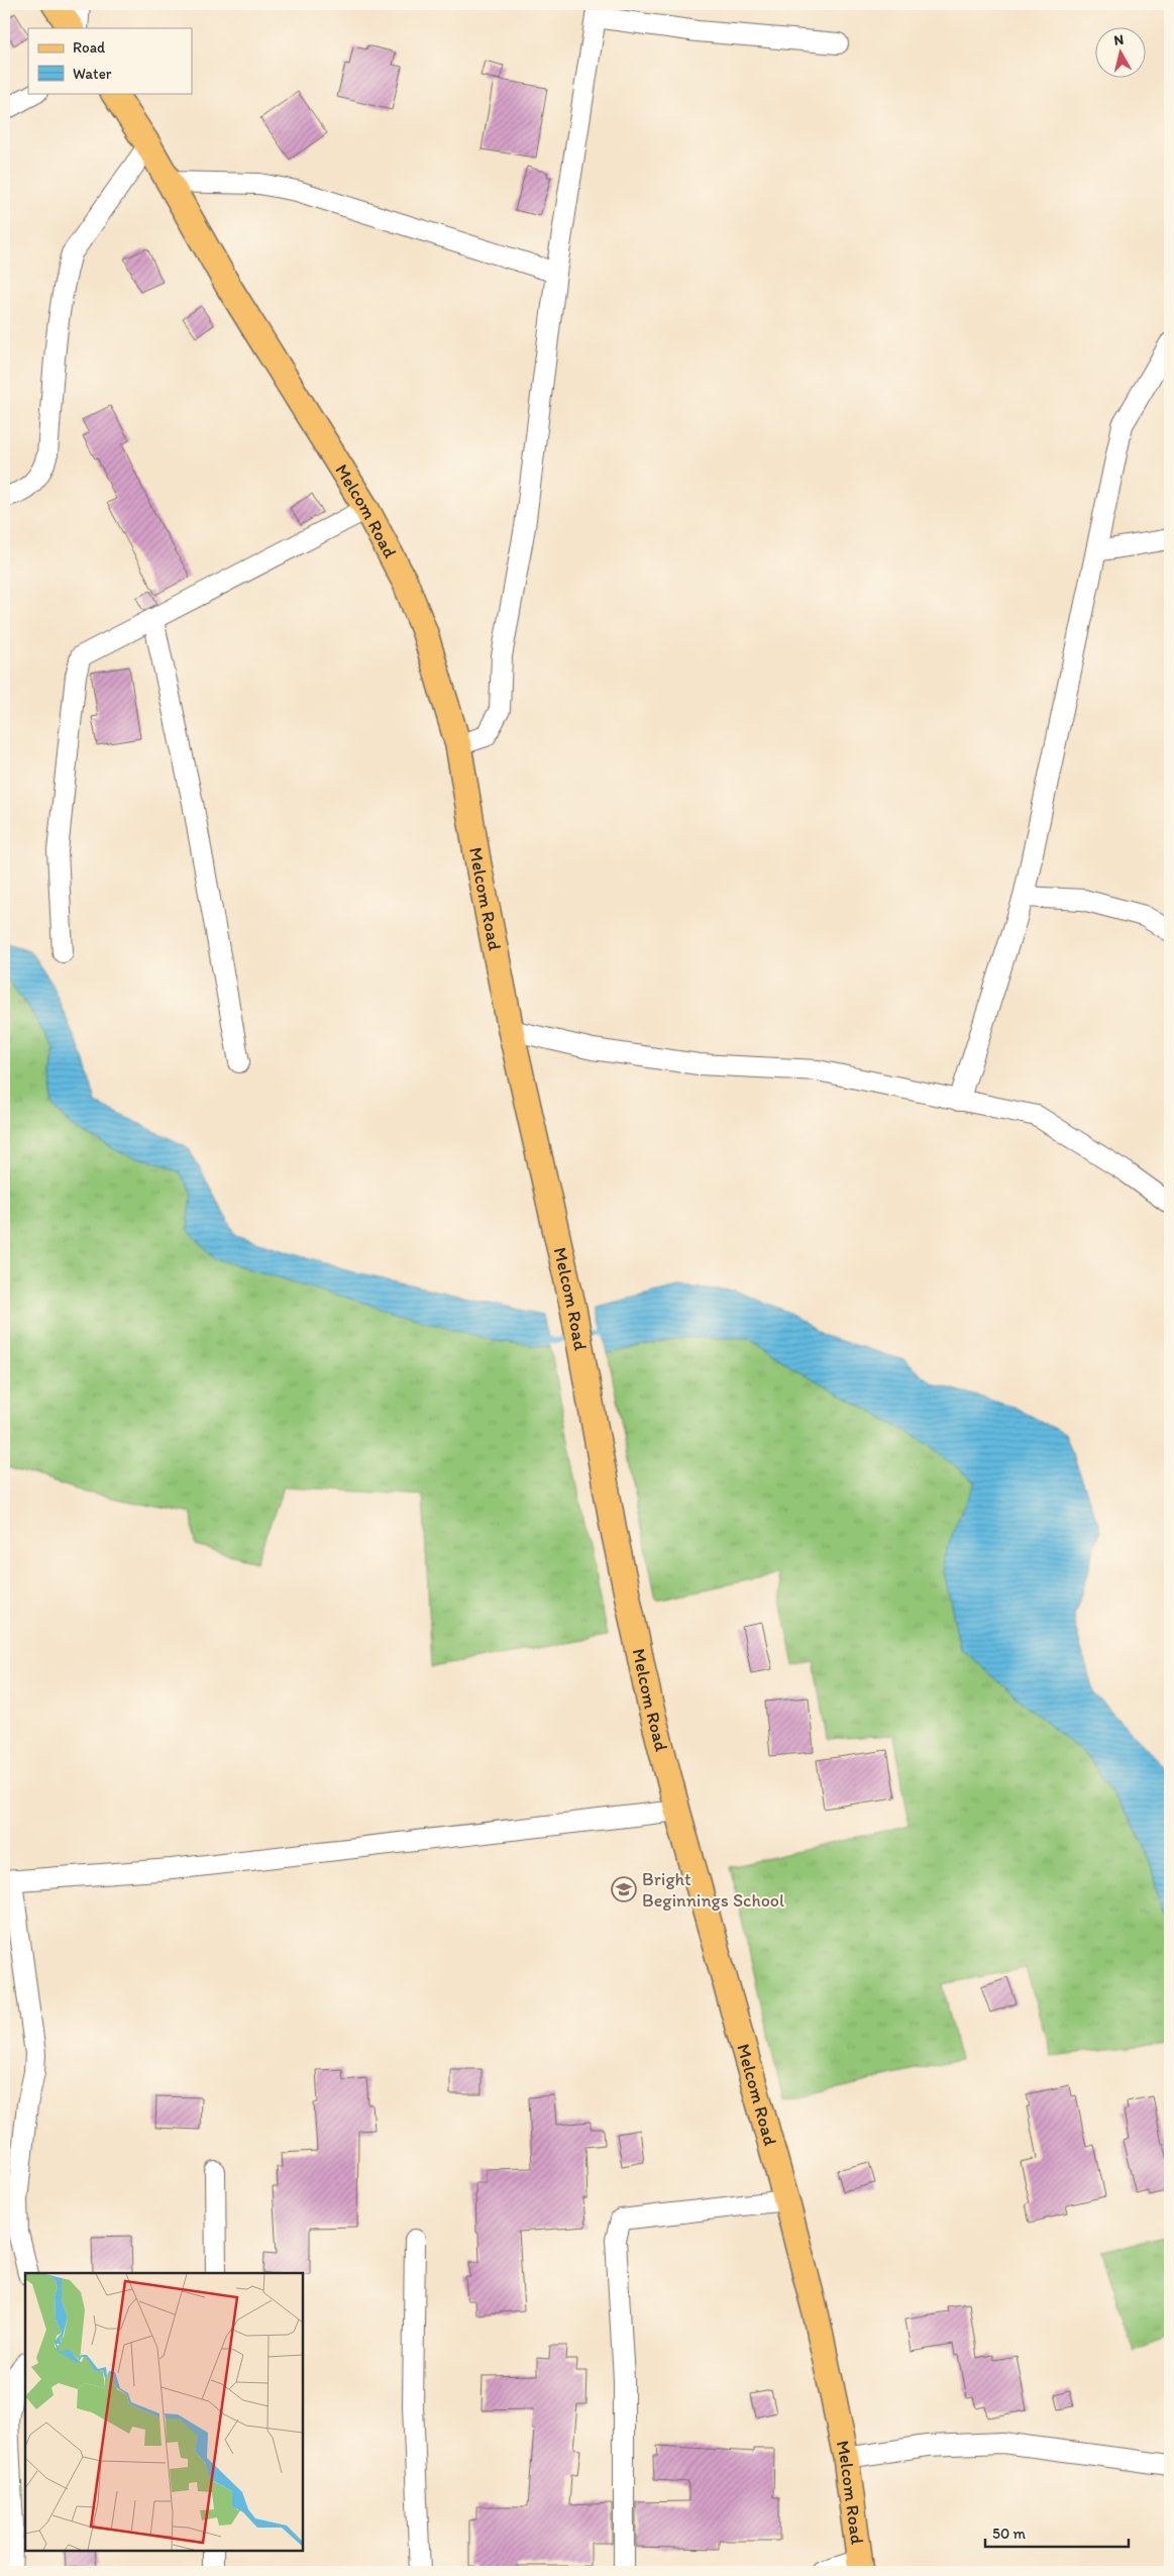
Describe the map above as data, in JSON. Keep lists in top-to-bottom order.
{
  "streets": {
    "main road": ["Melcom Road"]
  },
  "places": {
    "school or university": ["Bright Beginnings School"]
  },
  "legend": ["Road", "Water"],
  "scale_bar": "50 m",
  "north": "top"
}
